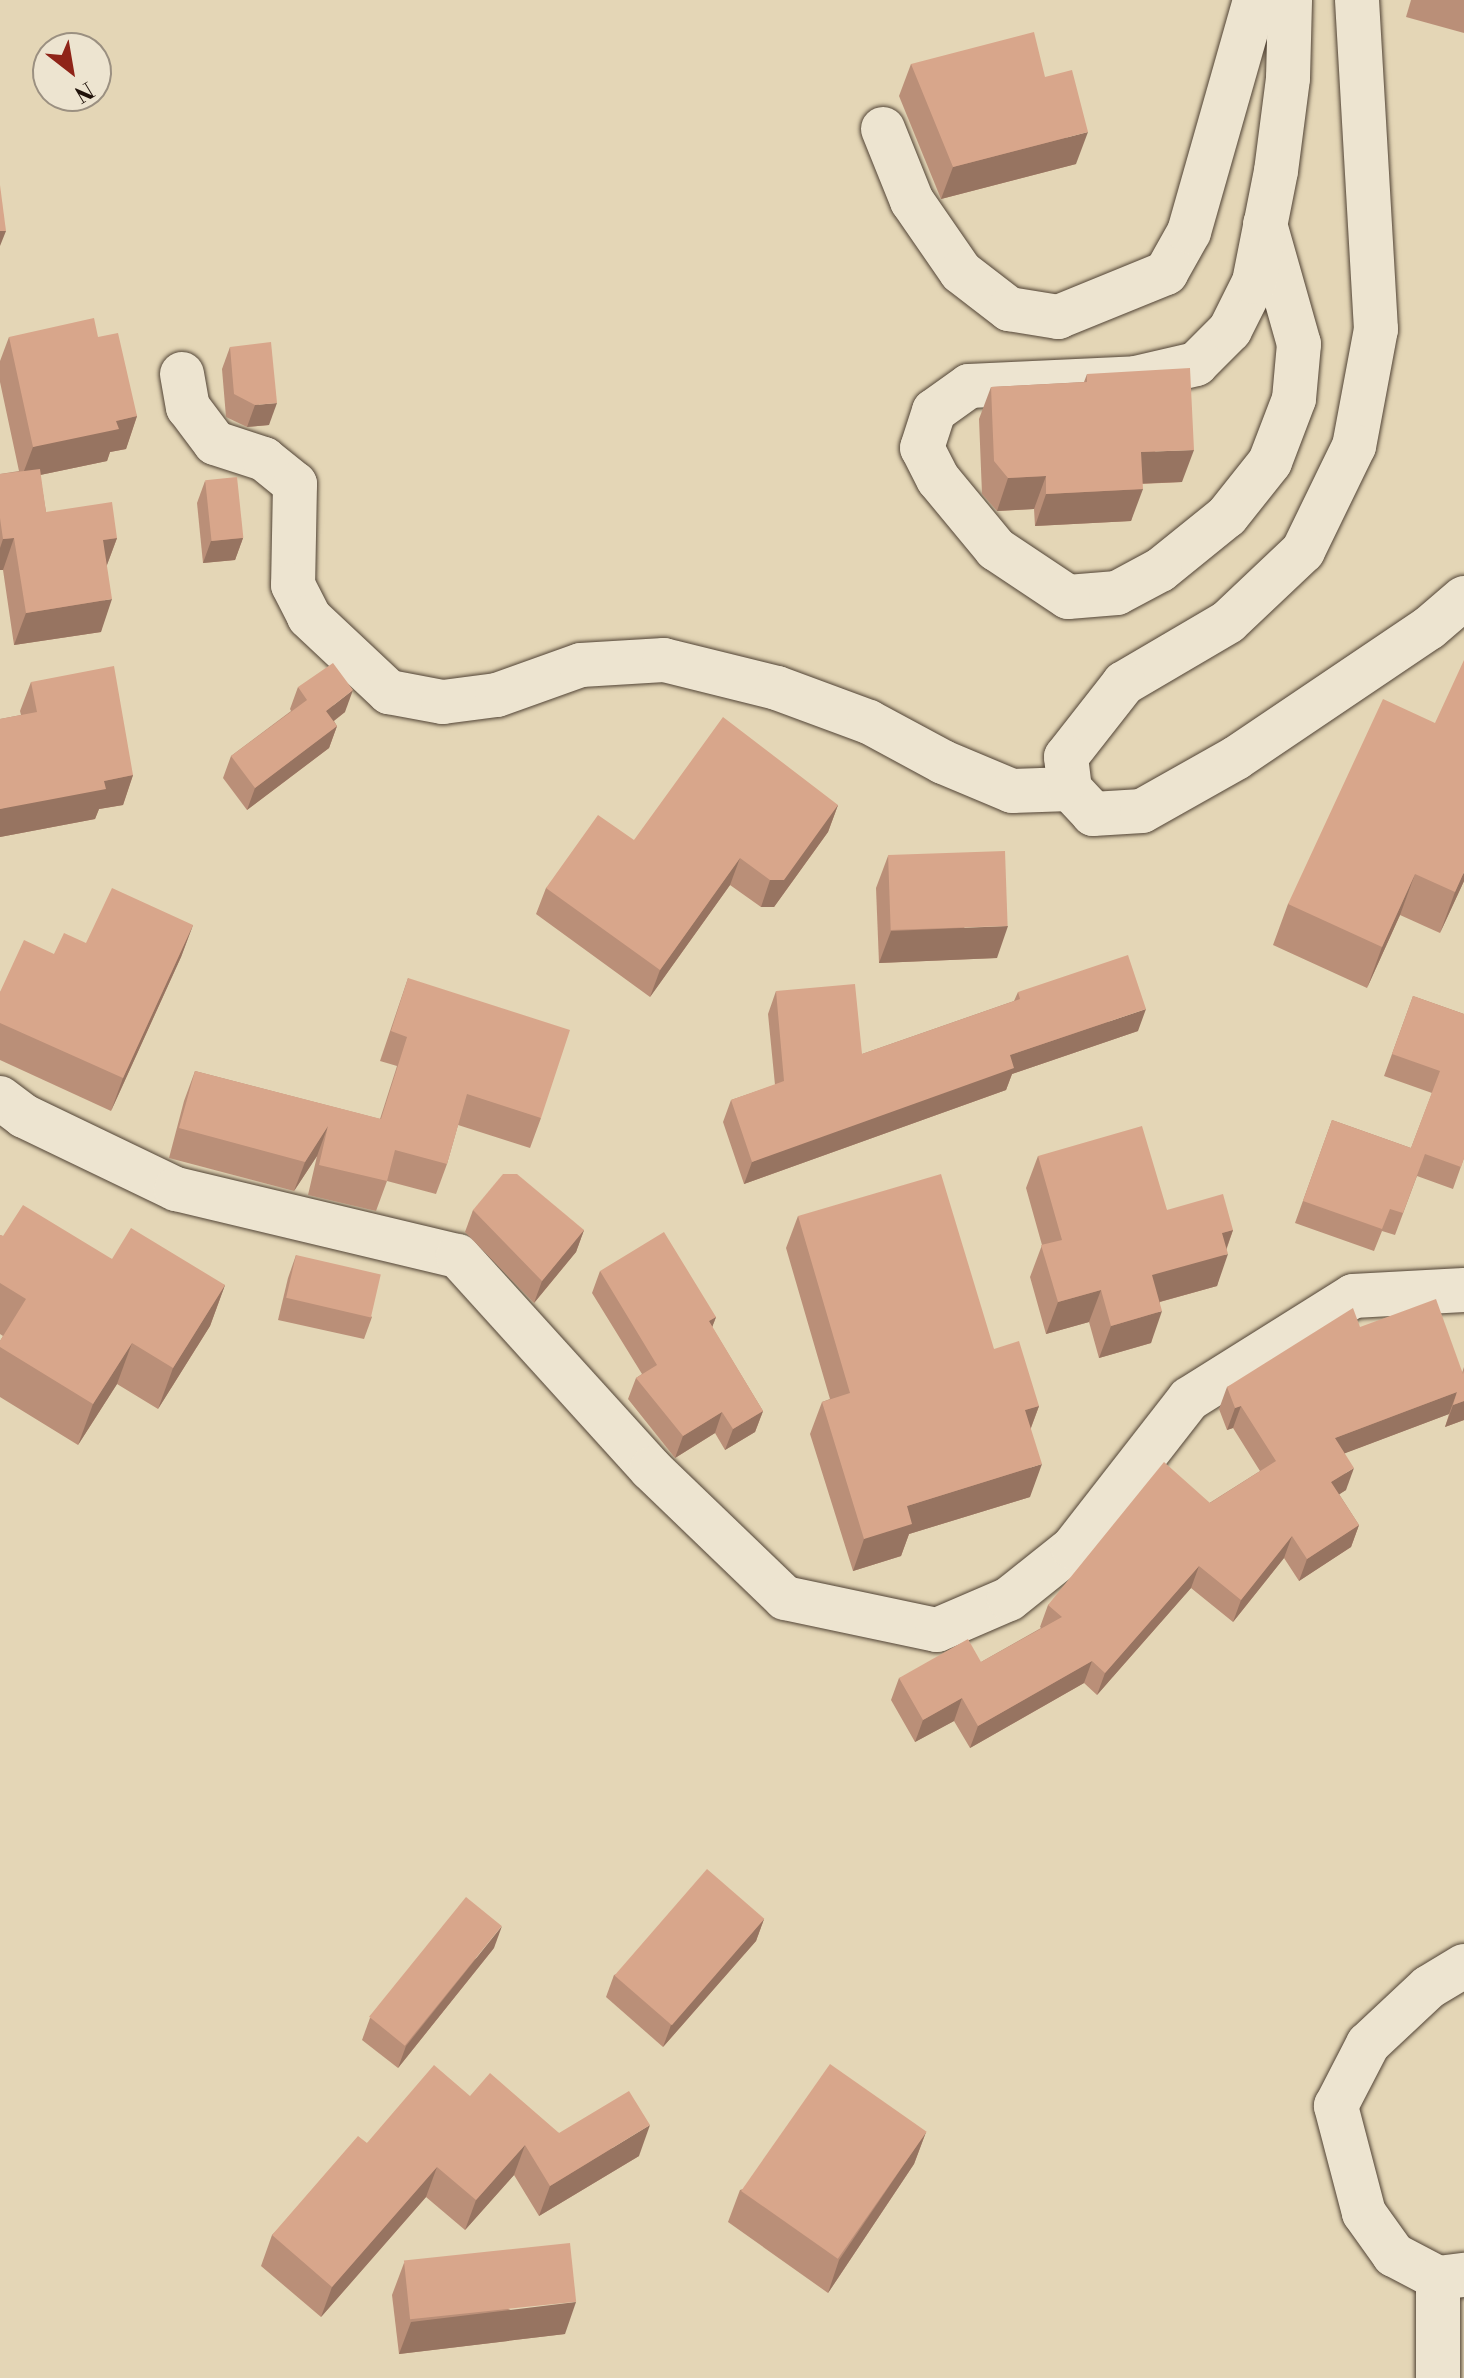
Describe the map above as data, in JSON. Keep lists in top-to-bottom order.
{
  "north": "bottom right"
}
